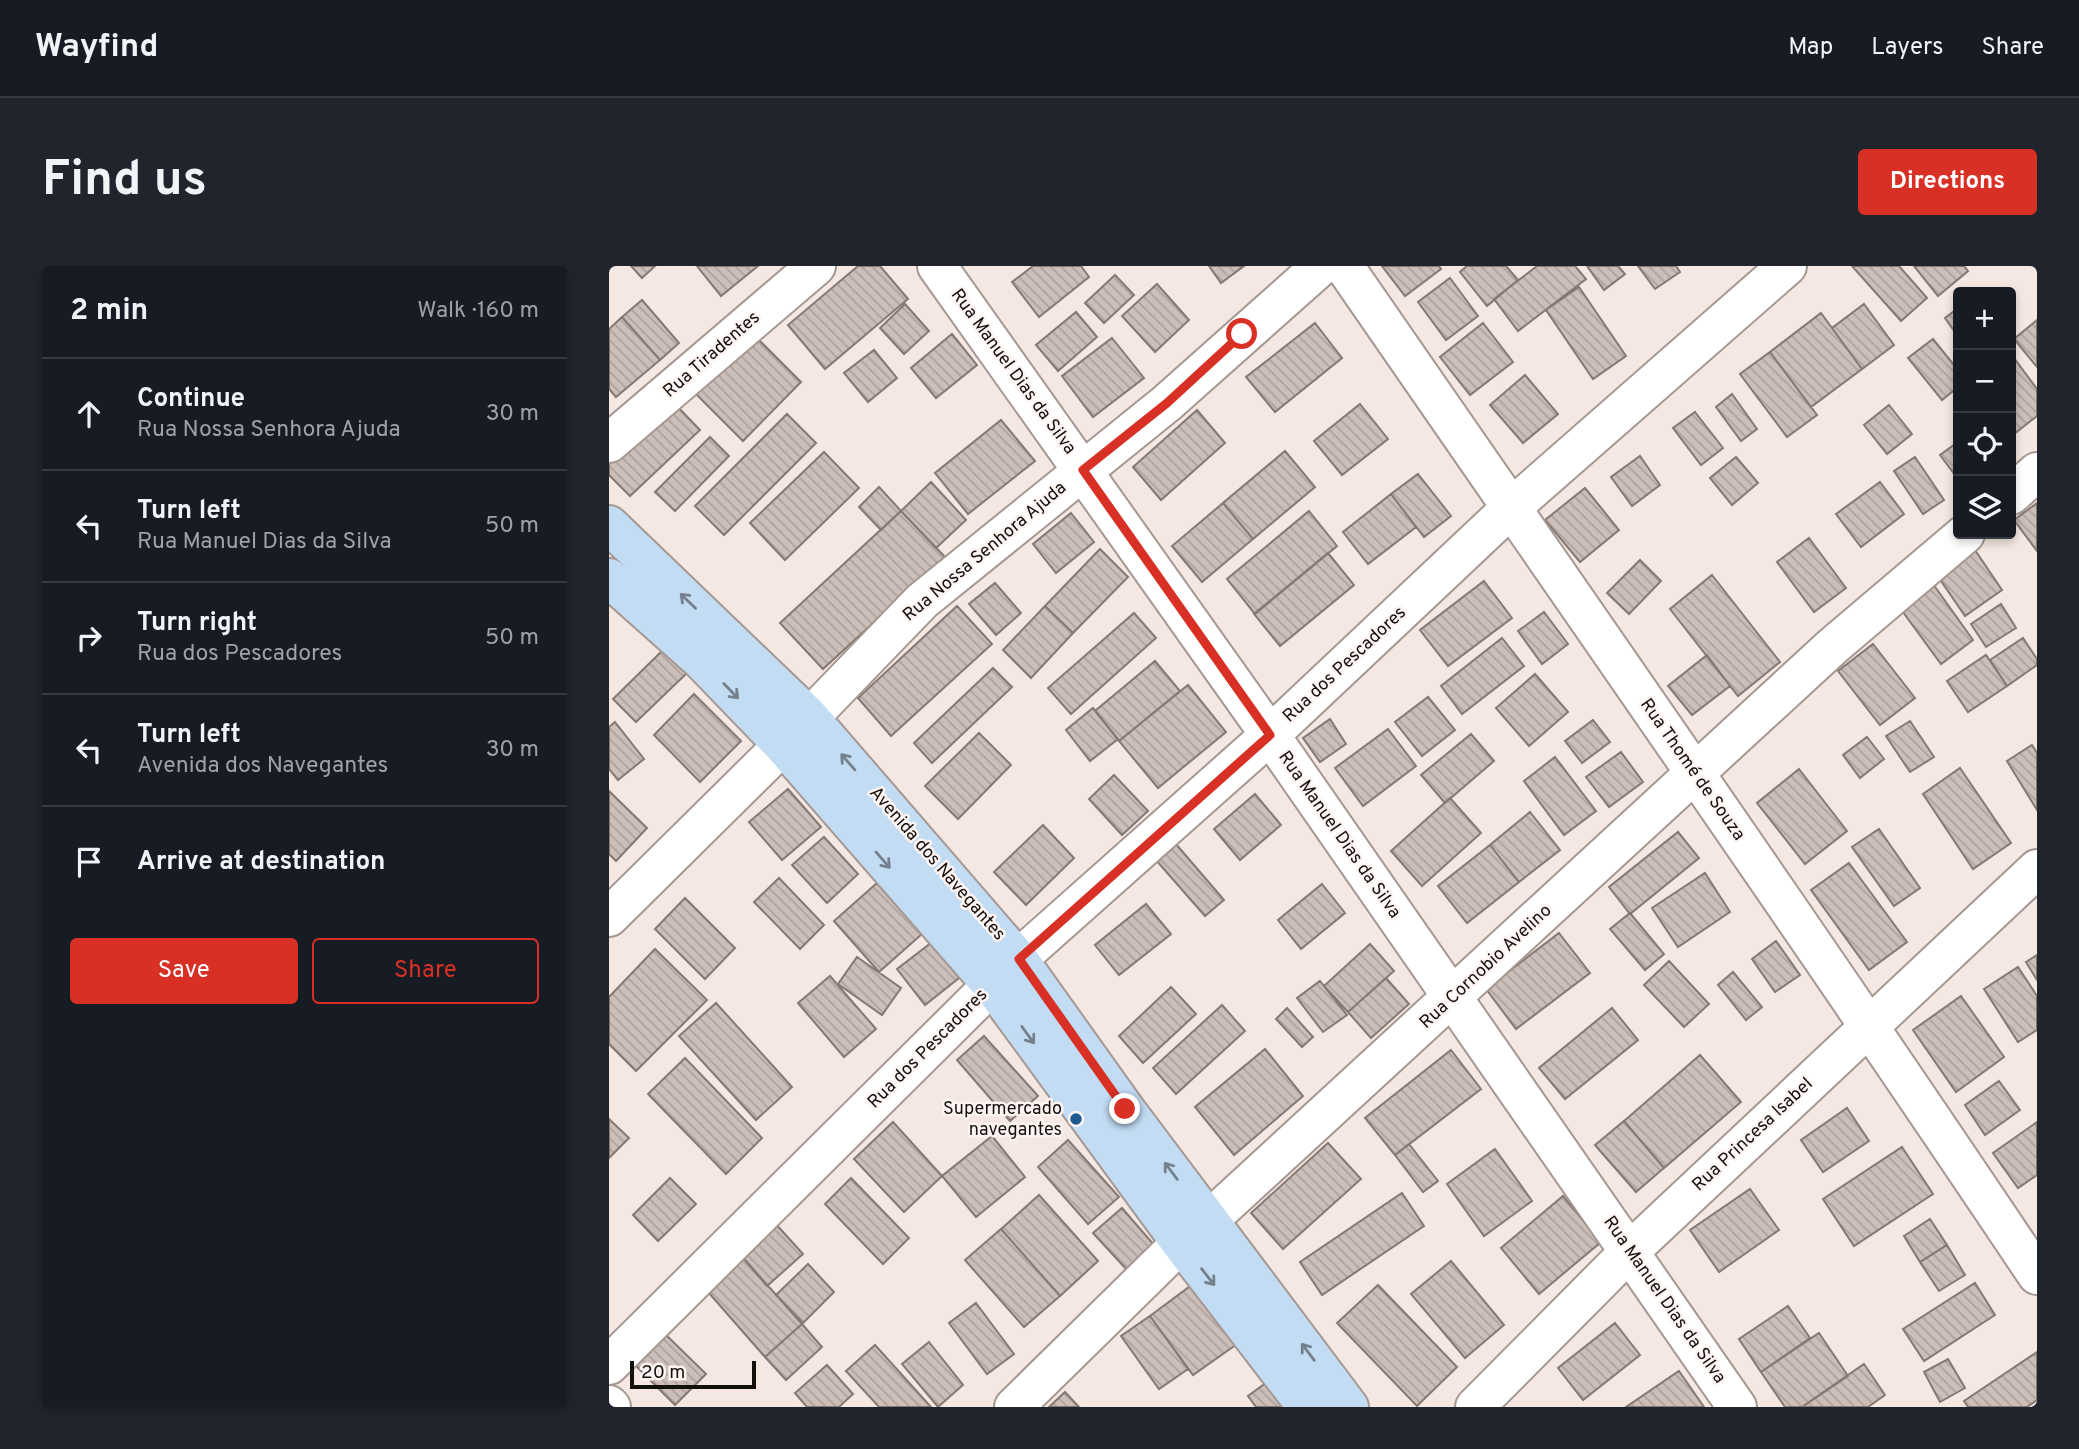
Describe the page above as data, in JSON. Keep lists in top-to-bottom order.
{
  "streets": {
    "main road": ["Avenida dos Navegantes"],
    "street": [
      "Rua Tiradentes",
      "Rua Manuel Dias da Silva",
      "Rua Nossa Senhora Ajuda",
      "Rua dos Pescadores",
      "Rua Thomé de Souza",
      "Rua Cornobio Avelino",
      "Rua Princesa Isabel"
    ]
  },
  "crossings": [
    ["Rua Manuel Dias da Silva", "Rua Nossa Senhora Ajuda"],
    ["Rua Manuel Dias da Silva", "Rua dos Pescadores"],
    ["Rua Manuel Dias da Silva", "Rua Cornobio Avelino"],
    ["Rua Manuel Dias da Silva", "Rua Princesa Isabel"],
    ["Rua Nossa Senhora Ajuda", "Avenida dos Navegantes"],
    ["Rua dos Pescadores", "Rua Thomé de Souza"],
    ["Rua dos Pescadores", "Avenida dos Navegantes"],
    ["Rua Thomé de Souza", "Rua Cornobio Avelino"],
    ["Rua Thomé de Souza", "Rua Princesa Isabel"],
    ["Avenida dos Navegantes", "Rua Cornobio Avelino"]
  ],
  "places": ["Supermercado navegantes"],
  "scale_bar": "20 m",
  "page": {
    "header": "Wayfind",
    "nav": ["Map", "Layers", "Share"],
    "buttons": [
      "Directions",
      ["Save", "Share"]
    ],
    "title": "Find us",
    "heading": ["2 min", "Walk · 160 m"],
    "map_buttons": ["+", "−"],
    "list": [
      ["Continue", "Rua Nossa Senhora Ajuda", "30 m"],
      ["Turn left", "Rua Manuel Dias da Silva", "50 m"],
      ["Turn right", "Rua dos Pescadores", "50 m"],
      ["Turn left", "Avenida dos Navegantes", "30 m"],
      "Arrive at destination"
    ],
    "scale": "20 m"
  }
}
